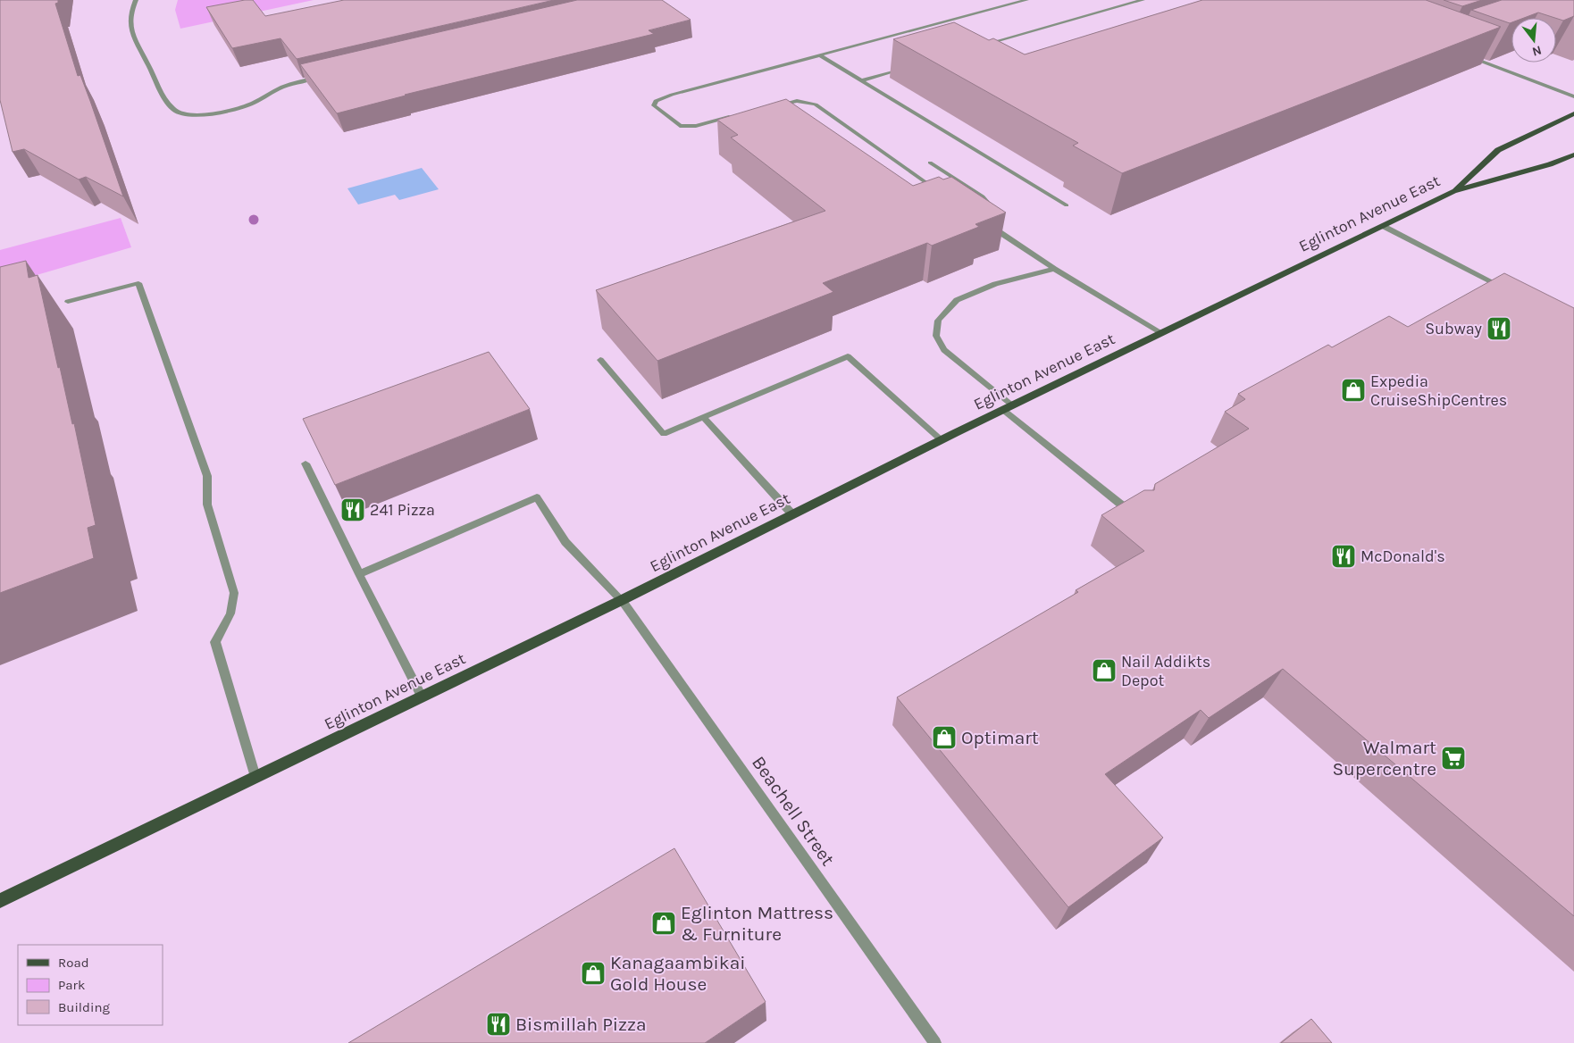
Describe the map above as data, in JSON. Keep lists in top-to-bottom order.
{
  "streets": {
    "main road": ["Eglinton Avenue East"],
    "street": ["Beachell Street"]
  },
  "crossings": [
    ["Eglinton Avenue East", "Beachell Street"]
  ],
  "places": {
    "restaurant": [
      "Subway",
      "241 Pizza",
      "McDonald's",
      "Bismillah Pizza"
    ],
    "shop": [
      "Expedia CruiseShipCentres",
      "Nail Addikts Depot",
      "Optimart",
      "Eglinton Mattress & Furniture",
      "Kanagaambikai Gold House"
    ],
    "supermarket": ["Walmart Supercentre"]
  },
  "legend": ["Road", "Park", "Building"],
  "north": "bottom"
}
